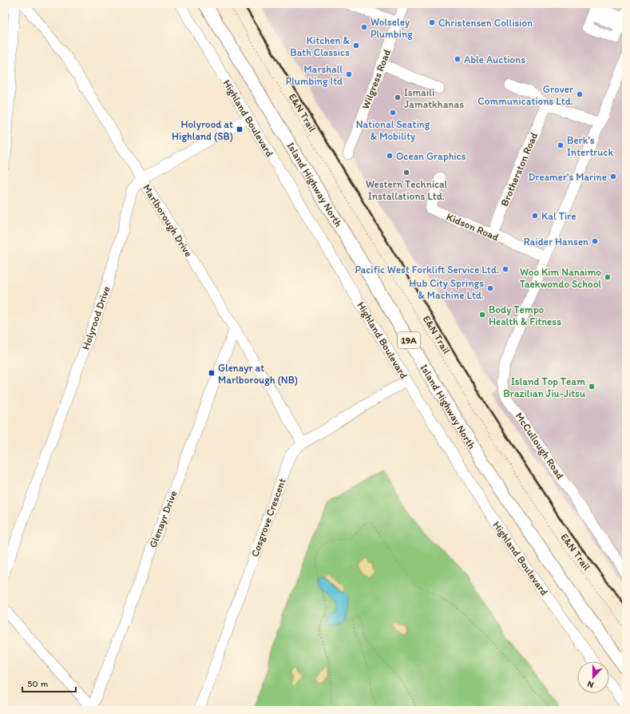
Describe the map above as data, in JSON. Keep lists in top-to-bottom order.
{
  "streets": {
    "main road": ["Island Highway North", "19A"],
    "street": [
      "Wilgress Road",
      "Highland Boulevard",
      "Brotherston Road",
      "Marlborough Drive",
      "Kidson Road",
      "Holyrood Drive",
      "McCullough Road",
      "Cosgrove Crescent",
      "Glenayr Drive"
    ],
    "path": ["E&N Trail"]
  },
  "crossings": [
    ["Highland Boulevard", "Holyrood Drive"],
    ["Highland Boulevard", "Cosgrove Crescent"],
    ["Brotherston Road", "Kidson Road"],
    ["Marlborough Drive", "Holyrood Drive"],
    ["Marlborough Drive", "Cosgrove Crescent"],
    ["Marlborough Drive", "Glenayr Drive"],
    ["Kidson Road", "McCullough Road"]
  ],
  "places": {
    "other": [
      "Christensen Collision",
      "Wolseley Plumbing",
      "Kitchen & Bath Classics",
      "Able Auctions",
      "Marshall Plumbing ltd",
      "Grover Communications Ltd.",
      "Ismaili Jamatkhanas",
      "National Seating & Mobility",
      "Berk's Intertruck",
      "Ocean Graphics",
      "Western Technical Installations Ltd.",
      "Dreamer's Marine",
      "Kal Tire",
      "Raider Hansen",
      "Pacific West Forklift Service Ltd.",
      "Woo Kim Nanaimo Taekwondo School",
      "Hub City Springs & Machine Ltd.",
      "Body Tempo Health & Fitness",
      "Island Top Team Brazilian Jiu-Jitsu"
    ],
    "transit": ["Holyrood at Highland (SB)", "Glenayr at Marlborough (NB)"]
  },
  "scale_bar": "50 m",
  "north": "bottom"
}
